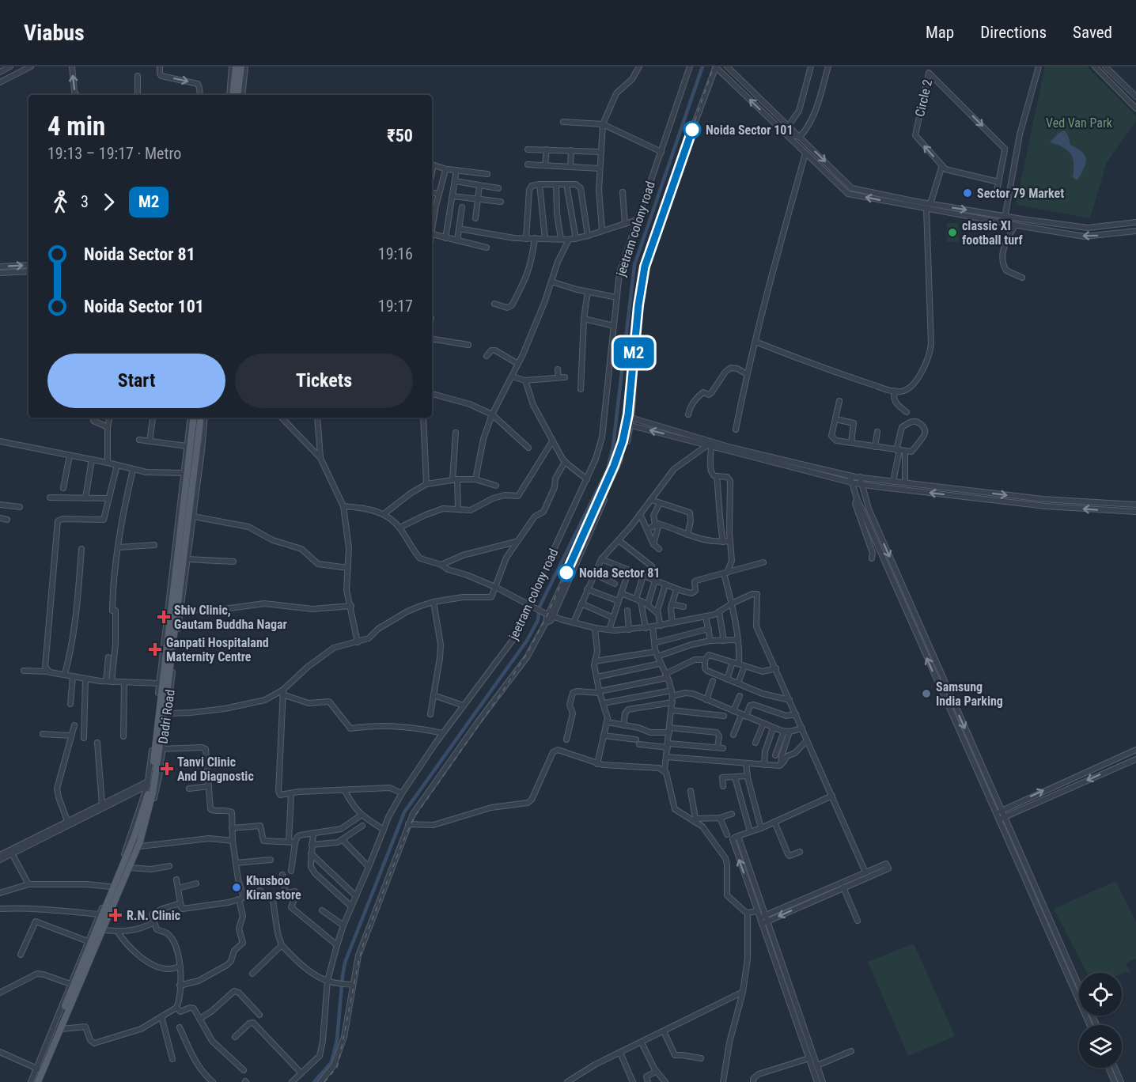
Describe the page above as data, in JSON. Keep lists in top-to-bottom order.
{
  "streets": {
    "street": ["Circle 2", "jeetram colony road", "Dadri Road"]
  },
  "parks": ["Ved Van Park"],
  "places": {
    "other": [
      "Noida Sector 101",
      "Sector 79 Market",
      "classic XI football turf",
      "Noida Sector 81",
      "Samsung India Parking",
      "Khusboo Kiran store"
    ],
    "health": [
      "Shiv Clinic, Gautam Buddha Nagar",
      "Ganpati Hospitaland Maternity Centre",
      "Tanvi Clinic And Diagnostic",
      "R.N. Clinic"
    ]
  },
  "lines": ["metro line M2"],
  "page": {
    "header": "Viabus",
    "nav": ["Map", "Directions", "Saved"],
    "on_map": "M2",
    "heading": ["4 min", "19:13 – 19:17 · Metro", "₹50"],
    "legs": ["3", "M2"],
    "list": [
      {
        "name": "Noida Sector 81",
        "value": "19:16"
      },
      {
        "name": "Noida Sector 101",
        "value": "19:17"
      }
    ],
    "buttons": ["Start", "Tickets"]
  }
}
